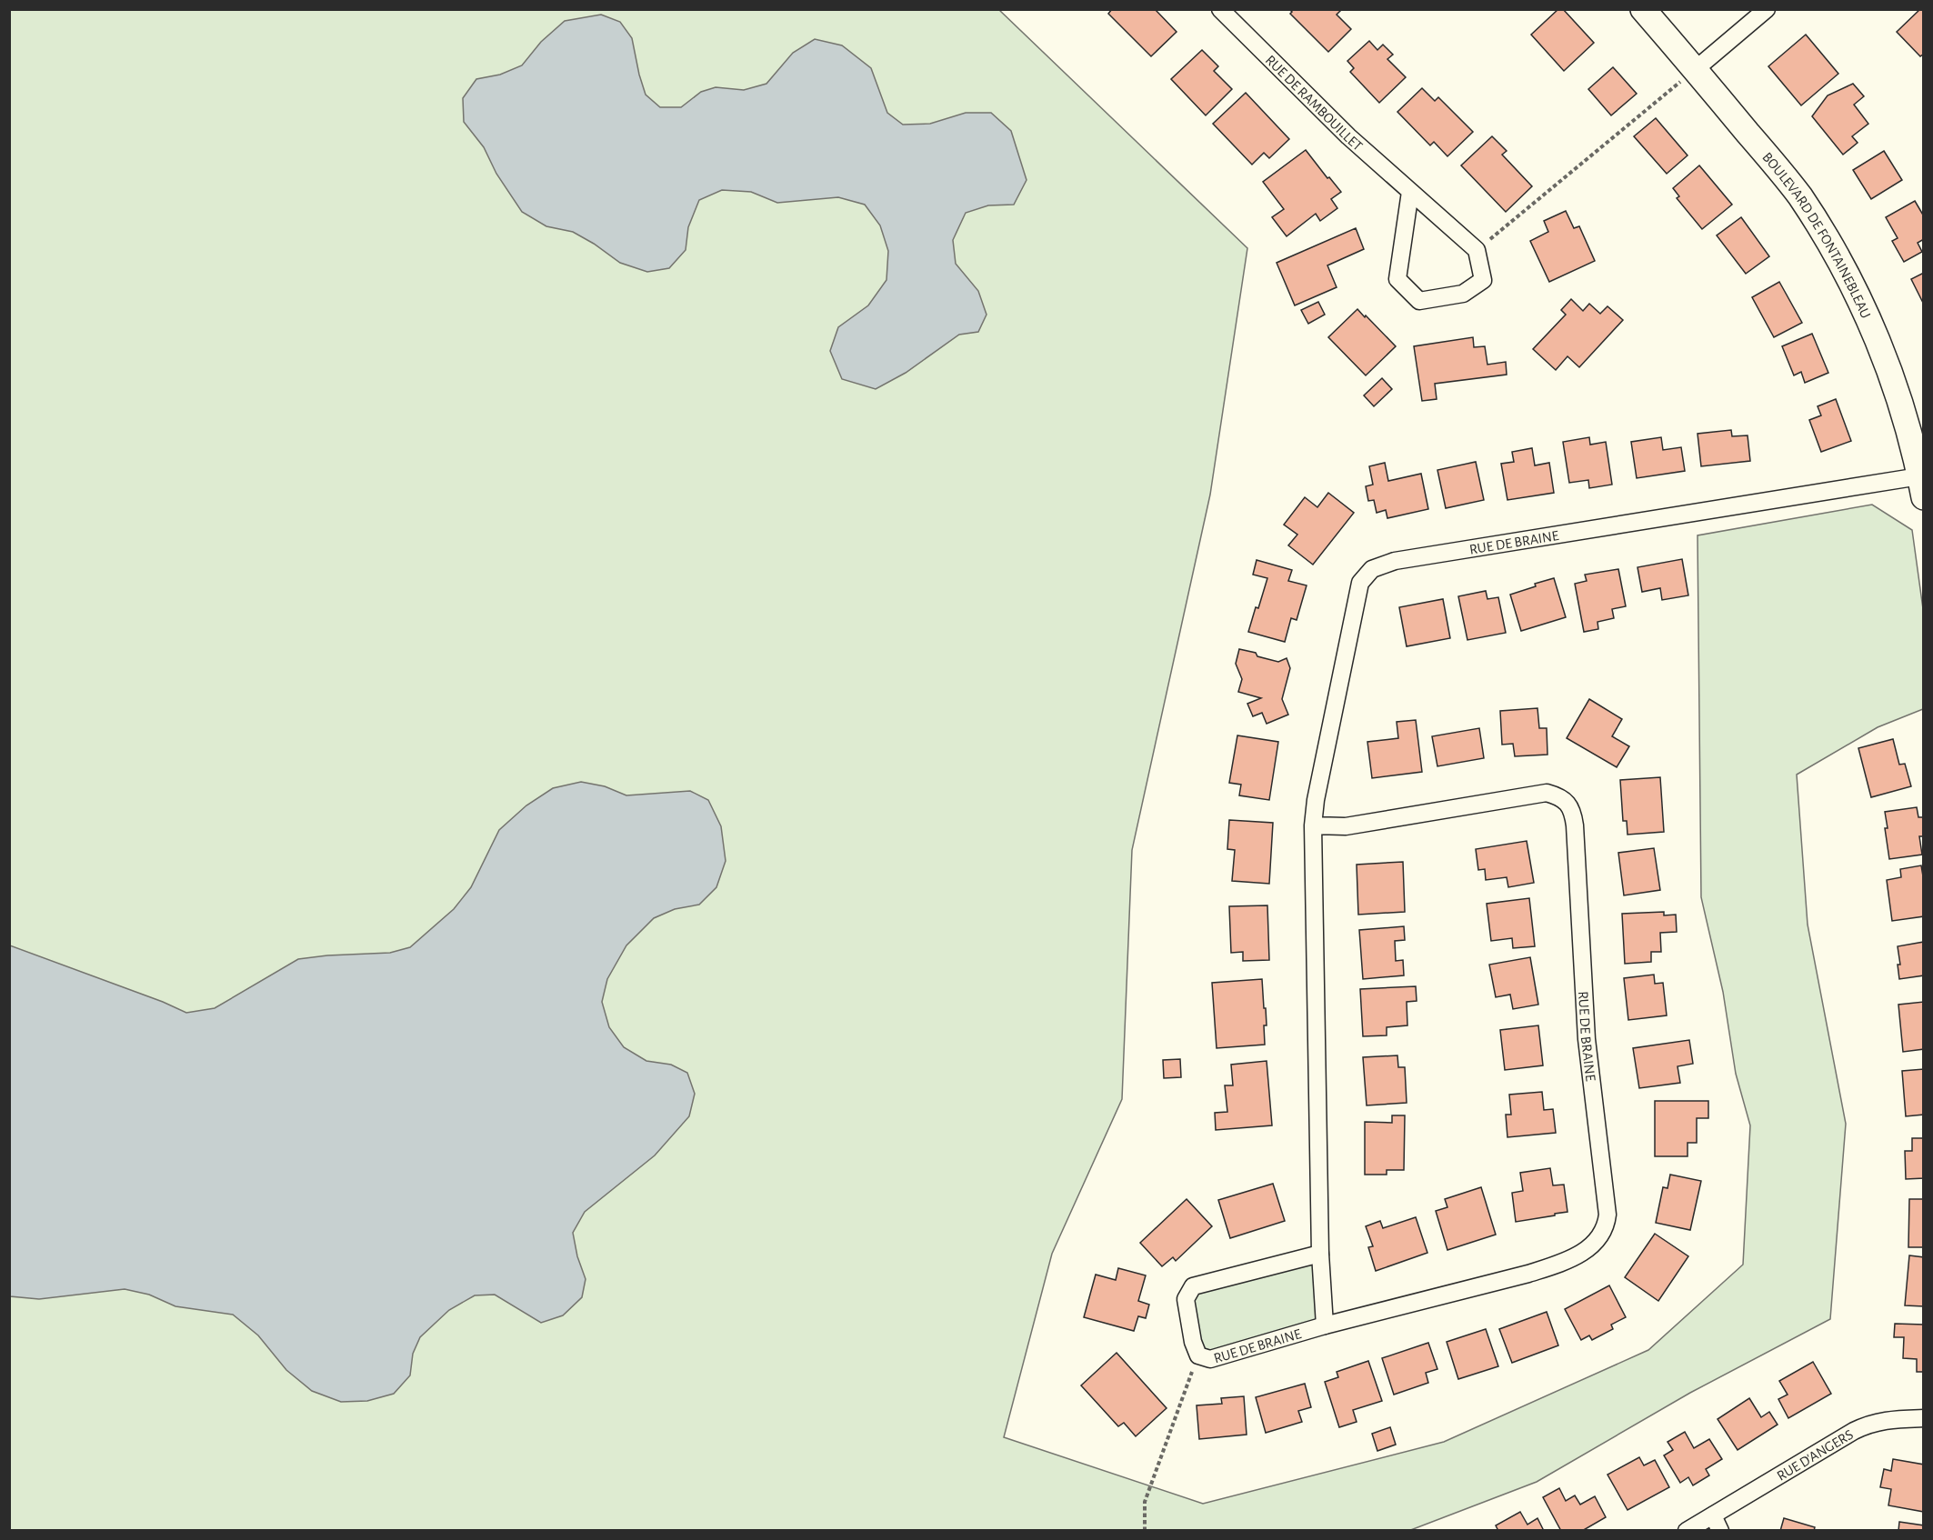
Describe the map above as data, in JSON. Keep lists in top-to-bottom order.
{
  "streets": {
    "street": [
      "RUE DE RAMBOUILLET",
      "BOULEVARD DE FONTAINEBLEAU",
      "RUE DE BRAINE",
      "RUE D'ANGERS"
    ]
  },
  "crossings": [
    ["BOULEVARD DE FONTAINEBLEAU", "RUE DE BRAINE"]
  ]
}
